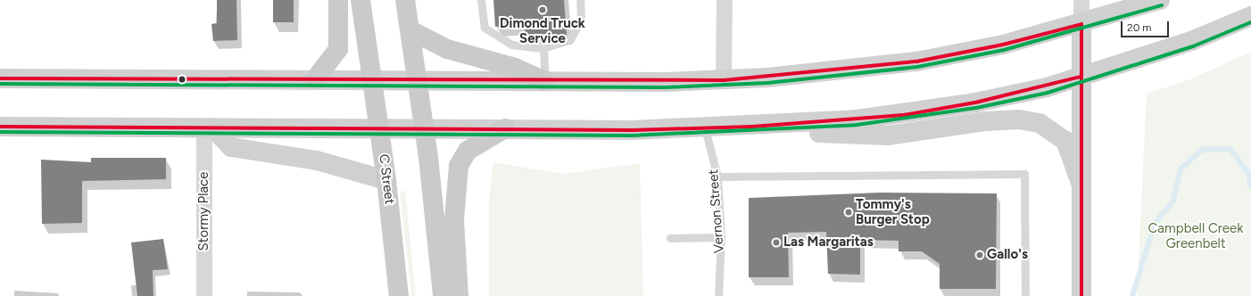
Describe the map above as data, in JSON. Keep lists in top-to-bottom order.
{
  "streets": {
    "main road": ["C Street"],
    "street": ["Stormy Place"],
    "lane": ["Vernon Street"]
  },
  "parks": ["Campbell Creek Greenbelt"],
  "places": [
    "Dimond Truck Service",
    "Tommy's Burger Stop",
    "Las Margaritas",
    "Gallo's"
  ],
  "scale_bar": "20 m"
}
